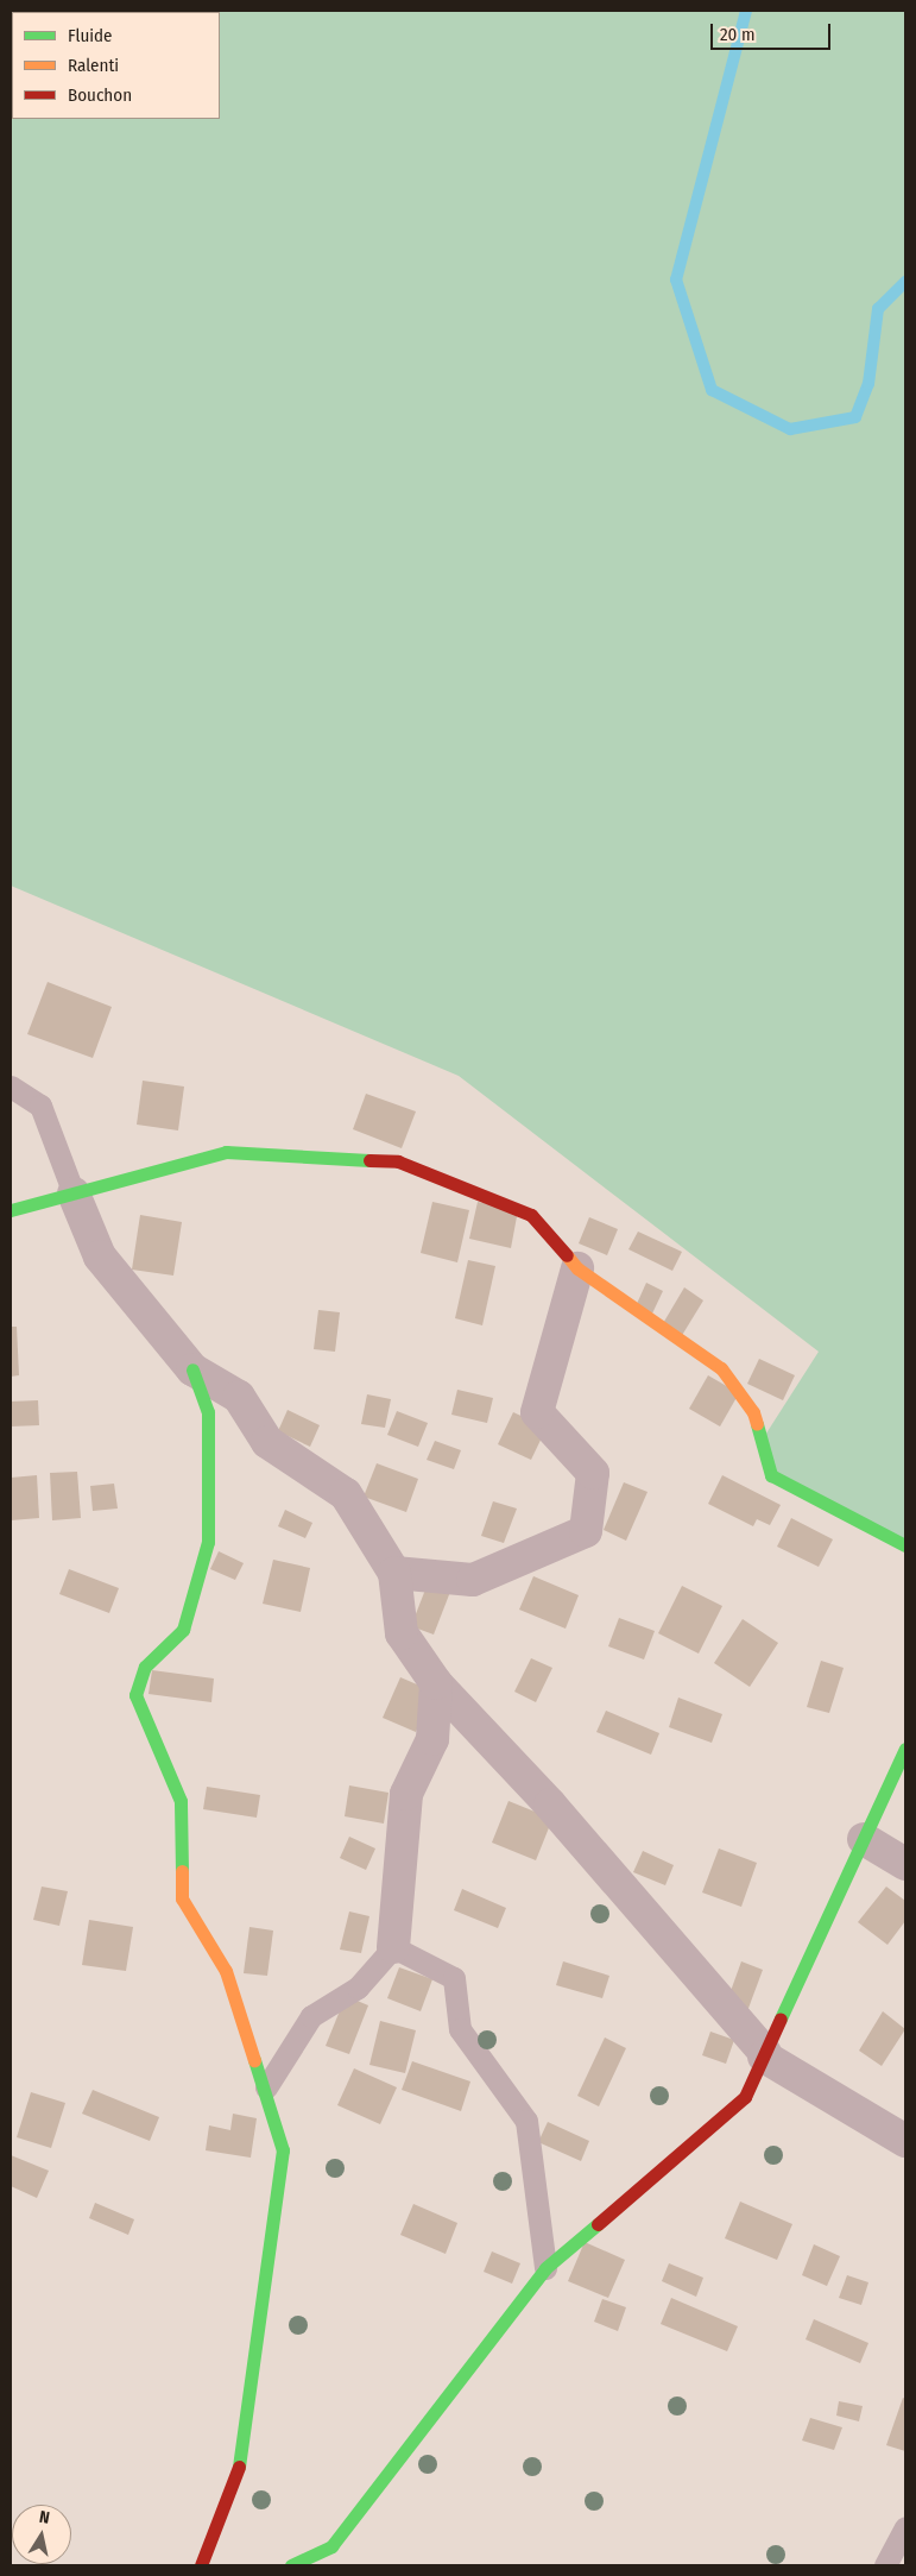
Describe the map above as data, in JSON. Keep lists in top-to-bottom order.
{
  "legend": ["Fluide", "Ralenti", "Bouchon"],
  "scale_bar": "20 m",
  "north": "top"
}
